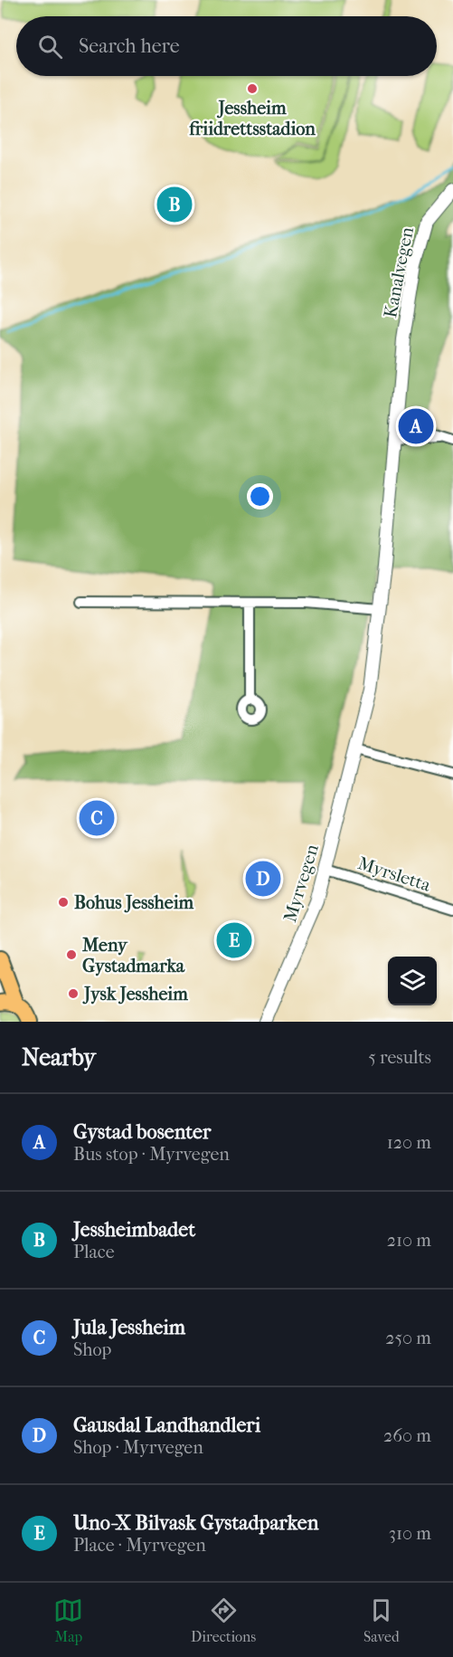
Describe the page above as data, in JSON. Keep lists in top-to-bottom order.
{
  "streets": {
    "street": ["Kanalvegen", "Myrsletta", "Myrvegen"]
  },
  "crossings": [
    ["Kanalvegen", "Myrvegen"],
    ["Myrsletta", "Myrvegen"]
  ],
  "places": [
    "Jessheim friidrettsstadion",
    "Bohus Jessheim",
    "Meny Gystadmarka",
    "Jysk Jessheim"
  ],
  "page": {
    "search": "Search here",
    "pins": [
      "B",
      "A",
      "C",
      "D",
      "E"
    ],
    "heading": ["Nearby", "5 results"],
    "list": [
      {
        "mark": "A",
        "name": "Gystad bosenter",
        "note": "Bus stop · Myrvegen",
        "value": "120 m"
      },
      {
        "mark": "B",
        "name": "Jessheimbadet",
        "note": "Place",
        "value": "210 m"
      },
      {
        "mark": "C",
        "name": "Jula Jessheim",
        "note": "Shop",
        "value": "250 m"
      },
      {
        "mark": "D",
        "name": "Gausdal Landhandleri",
        "note": "Shop · Myrvegen",
        "value": "260 m"
      },
      {
        "mark": "E",
        "name": "Uno-X Bilvask Gystadparken",
        "note": "Place · Myrvegen",
        "value": "310 m"
      }
    ],
    "nav": ["Map", "Directions", "Saved"]
  }
}
